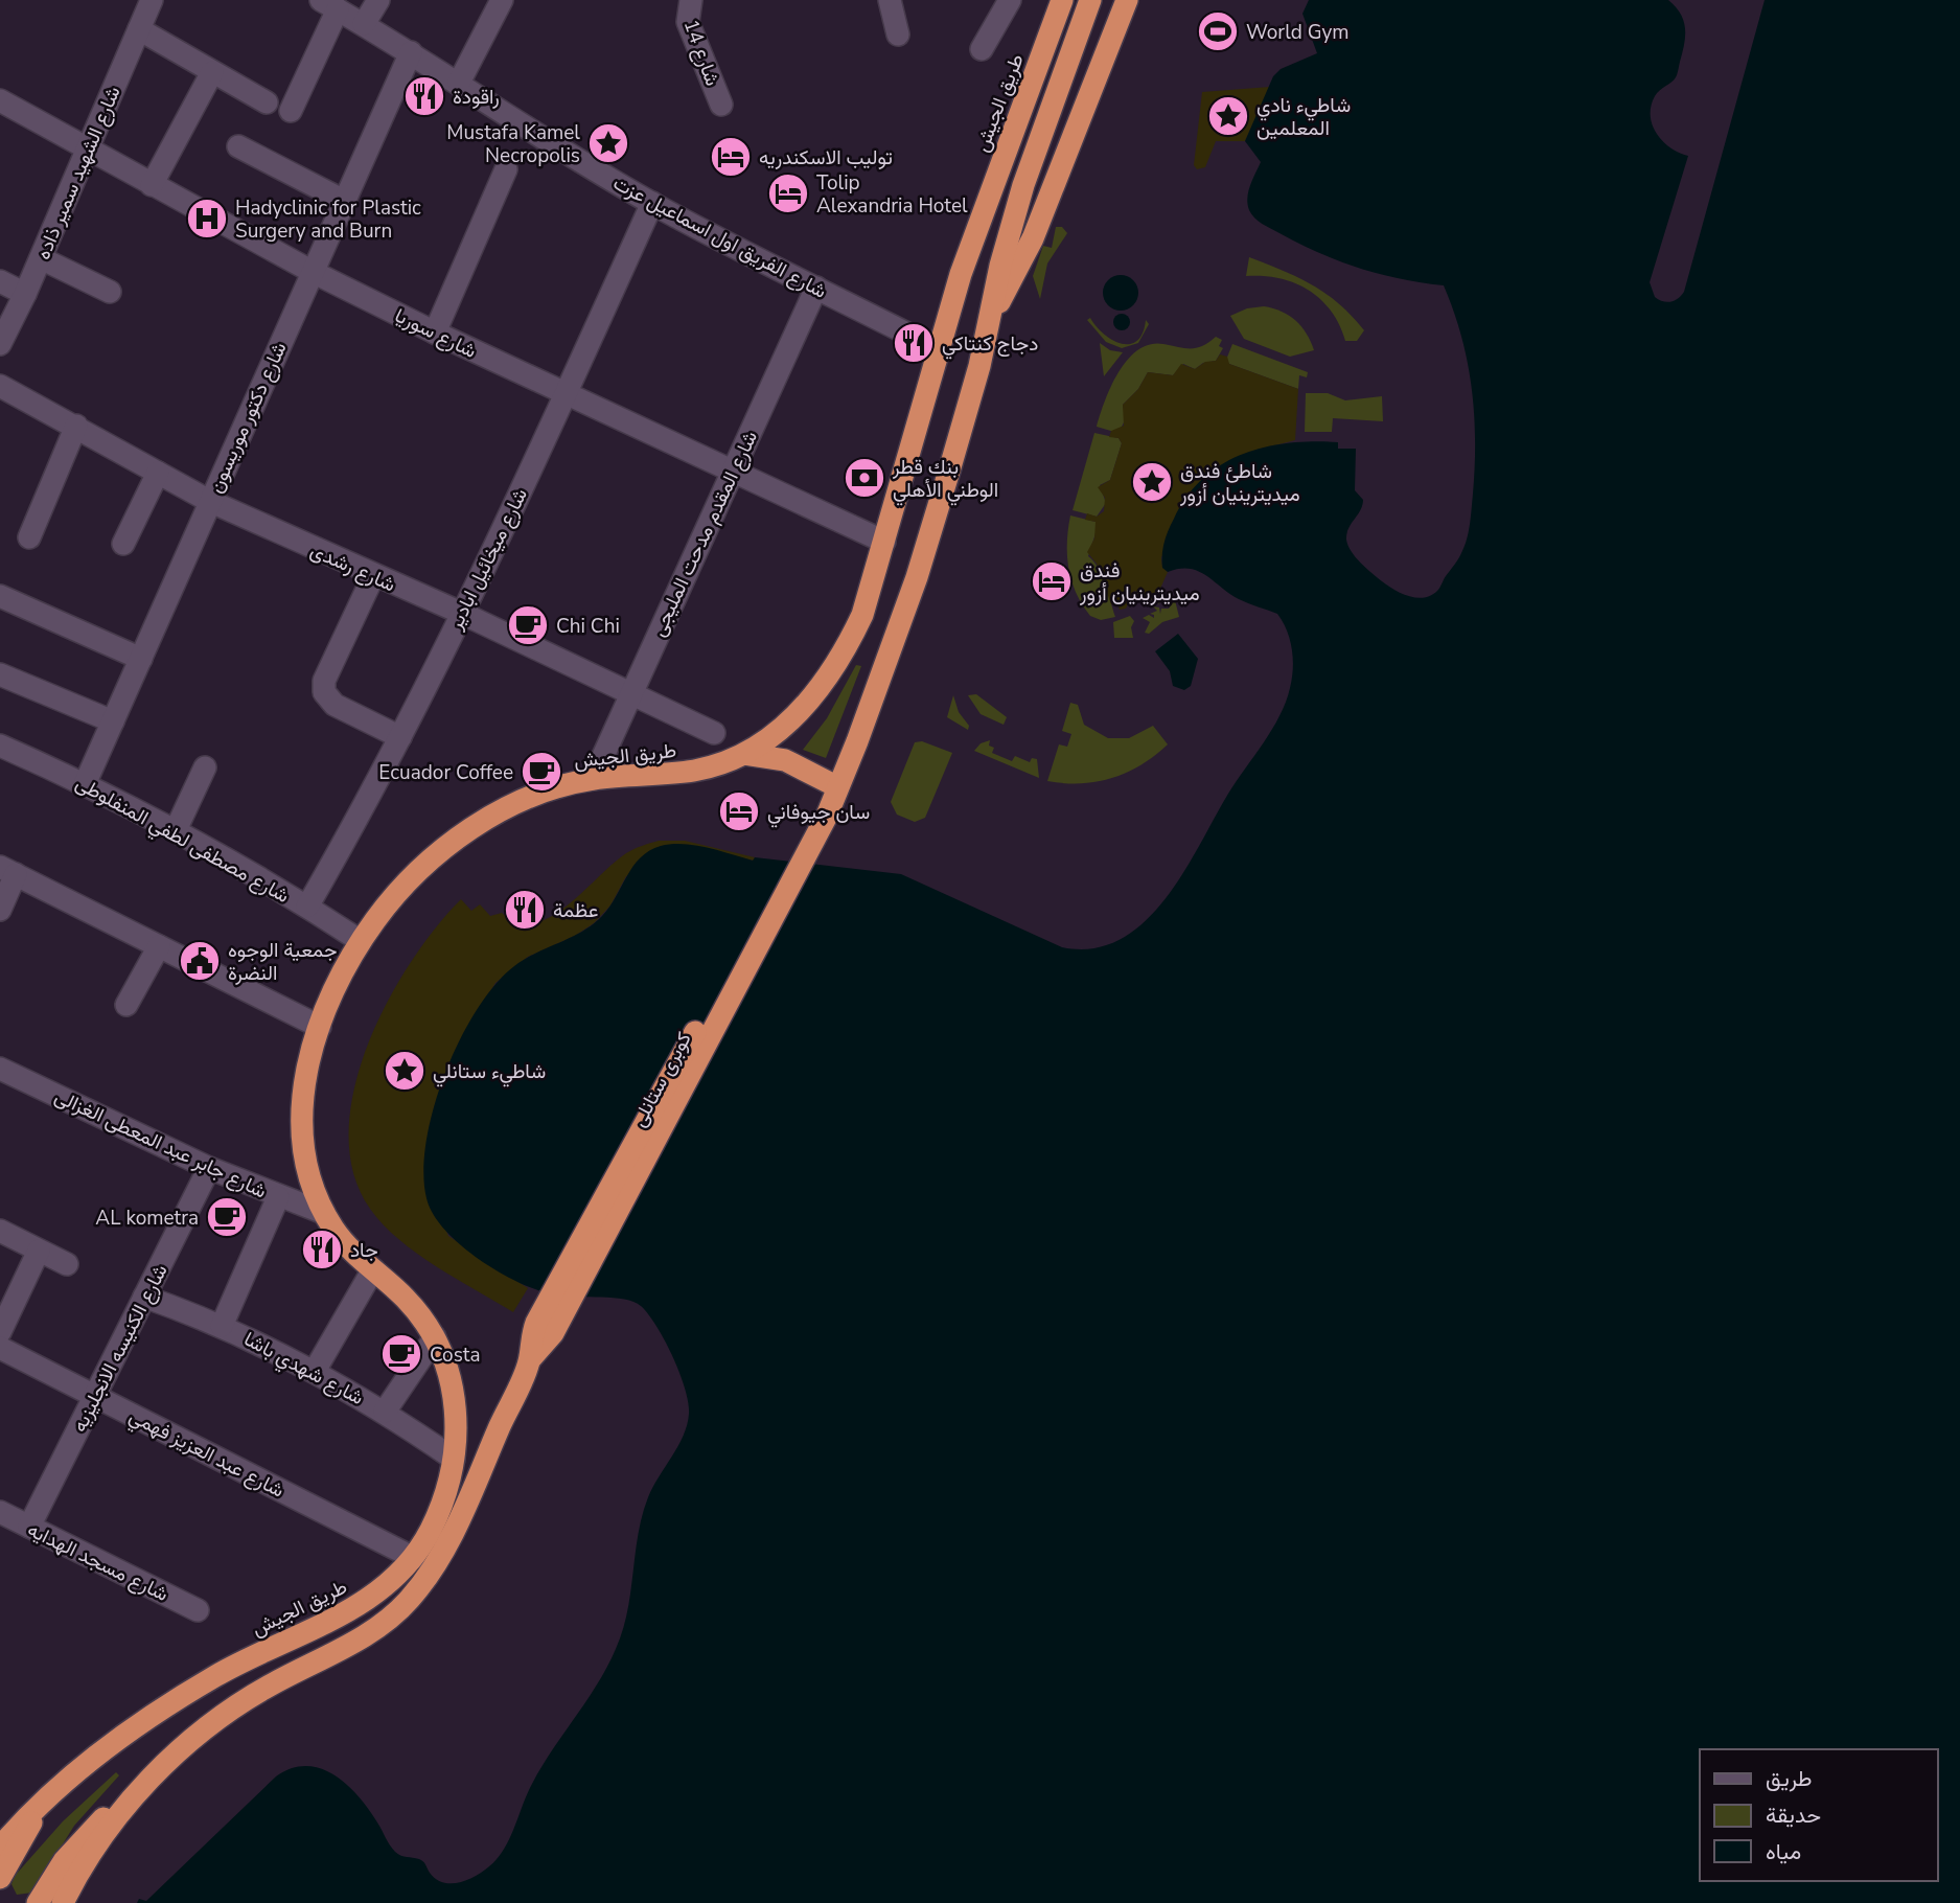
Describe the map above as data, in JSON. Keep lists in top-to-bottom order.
{
  "streets": {
    "highway": ["طريق الجيش", "كوبرى ستانلى"],
    "street": [
      "شارع 14",
      "شارع الشهيد سمير ذاده",
      "شارع الفريق اول اسماعيل عزت",
      "شارع سوريا",
      "شارع دكتور موريسون",
      "شارع المقدم مدحت المليجى",
      "شارع ميخائيل ابادير",
      "شارع رشدى",
      "شارع مصطفى لطفي المنفلوطى",
      "شارع جابر عبد المعطى الغزالى",
      "شارع الكنيسه الانجليزيه",
      "شارع شهدي باشا",
      "شارع عبد العزيز فهمي",
      "شارع مسجد الهدايه"
    ]
  },
  "crossings": [
    ["طريق الجيش", "شارع الفريق اول اسماعيل عزت"],
    ["طريق الجيش", "شارع سوريا"],
    ["طريق الجيش", "شارع المقدم مدحت المليجى"],
    ["طريق الجيش", "شارع مصطفى لطفي المنفلوطى"],
    ["طريق الجيش", "شارع جابر عبد المعطى الغزالى"],
    ["طريق الجيش", "شارع شهدي باشا"],
    ["طريق الجيش", "شارع عبد العزيز فهمي"],
    ["شارع الشهيد سمير ذاده", "شارع سوريا"],
    ["شارع الفريق اول اسماعيل عزت", "شارع دكتور موريسون"],
    ["شارع الفريق اول اسماعيل عزت", "شارع المقدم مدحت المليجى"],
    ["شارع الفريق اول اسماعيل عزت", "شارع ميخائيل ابادير"],
    ["شارع سوريا", "شارع دكتور موريسون"],
    ["شارع سوريا", "شارع المقدم مدحت المليجى"],
    ["شارع سوريا", "شارع ميخائيل ابادير"],
    ["شارع دكتور موريسون", "شارع رشدى"],
    ["شارع دكتور موريسون", "شارع مصطفى لطفي المنفلوطى"],
    ["شارع المقدم مدحت المليجى", "شارع رشدى"],
    ["شارع ميخائيل ابادير", "شارع رشدى"],
    ["شارع ميخائيل ابادير", "شارع مصطفى لطفي المنفلوطى"],
    ["شارع جابر عبد المعطى الغزالى", "شارع الكنيسه الانجليزيه"],
    ["شارع الكنيسه الانجليزيه", "شارع شهدي باشا"],
    ["شارع الكنيسه الانجليزيه", "شارع عبد العزيز فهمي"],
    ["شارع الكنيسه الانجليزيه", "شارع مسجد الهدايه"]
  ],
  "places": {
    "sports": ["World Gym"],
    "restaurant": [
      "راقودة",
      "دجاج كنتاكي",
      "عظمة",
      "جاد"
    ],
    "place": [
      "شاطيء نادي المعلمين",
      "Mustafa Kamel Necropolis",
      "شاطئ فندق ميديترينيان أزور",
      "شاطيء ستانلي"
    ],
    "hotel": [
      "توليب الاسكندريه",
      "Tolip Alexandria Hotel",
      "فندق ميديترينيان أزور",
      "سان جيوفاني"
    ],
    "hospital": ["Hadyclinic for Plastic Surgery and Burn"],
    "bank": ["بنك قطر الوطني الأهلي"],
    "cafe": [
      "Chi Chi",
      "Ecuador Coffee",
      "AL kometra",
      "Costa"
    ],
    "public building": ["جمعية الوجوه النضرة"]
  },
  "legend": ["طريق", "حديقة", "مياه"]
}
